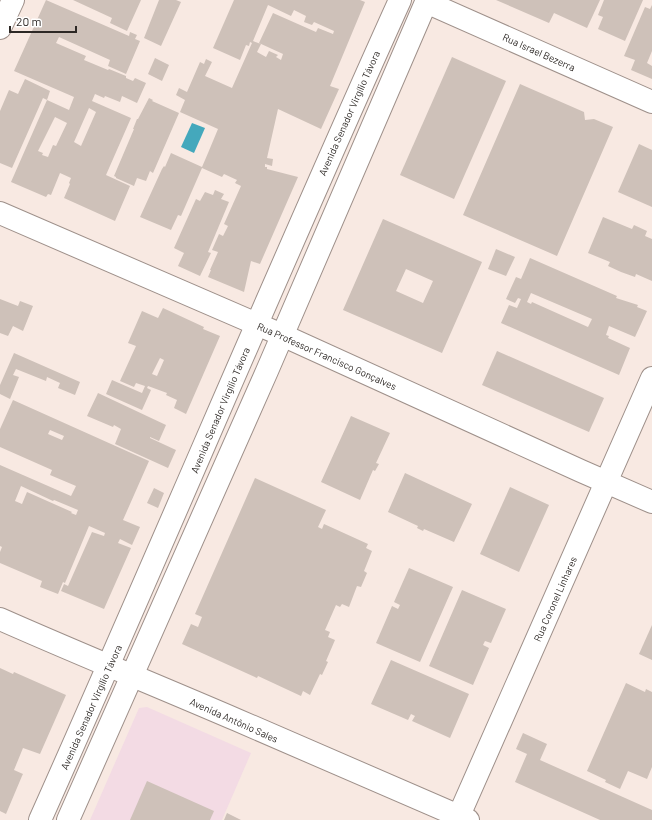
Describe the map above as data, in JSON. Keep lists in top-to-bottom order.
{
  "streets": {
    "main road": [
      "Rua Israel Bezerra",
      "Avenida Senador Virgílio Távora",
      "Rua Professor Francisco Gonçalves",
      "Rua Coronel Linhares",
      "Avenida Antônio Sales"
    ]
  },
  "crossings": [
    ["Avenida Senador Virgílio Távora", "Rua Professor Francisco Gonçalves"],
    ["Avenida Senador Virgílio Távora", "Avenida Antônio Sales"],
    ["Rua Professor Francisco Gonçalves", "Rua Coronel Linhares"],
    ["Rua Coronel Linhares", "Avenida Antônio Sales"]
  ],
  "scale_bar": "20 m"
}
